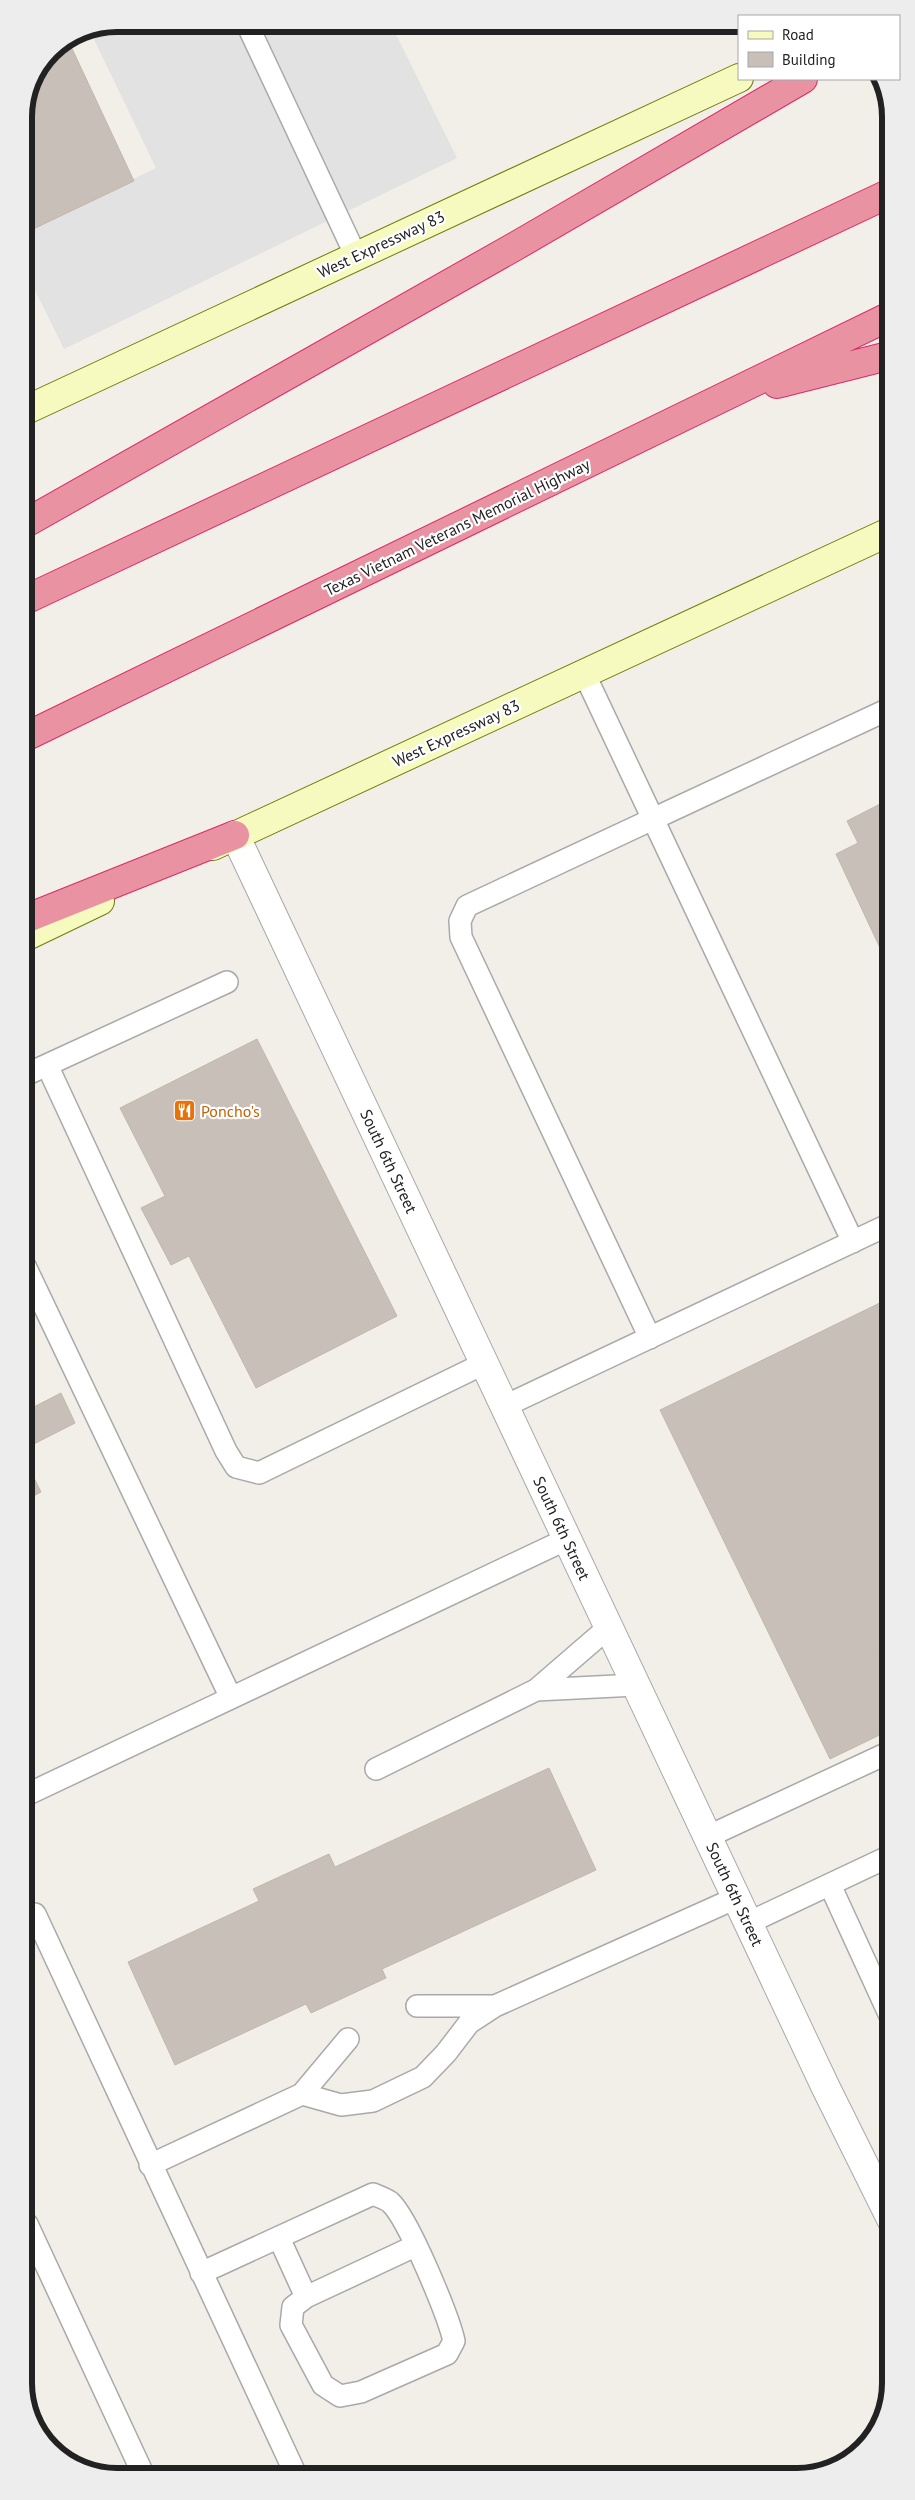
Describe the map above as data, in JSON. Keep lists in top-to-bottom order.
{
  "streets": {
    "highway": ["Texas Vietnam Veterans Memorial Highway"],
    "main road": ["West Expressway 83"],
    "street": ["South 6th Street"]
  },
  "crossings": [
    ["West Expressway 83", "South 6th Street"]
  ],
  "places": {
    "restaurant": ["Poncho's"]
  },
  "legend": ["Road", "Building"]
}
